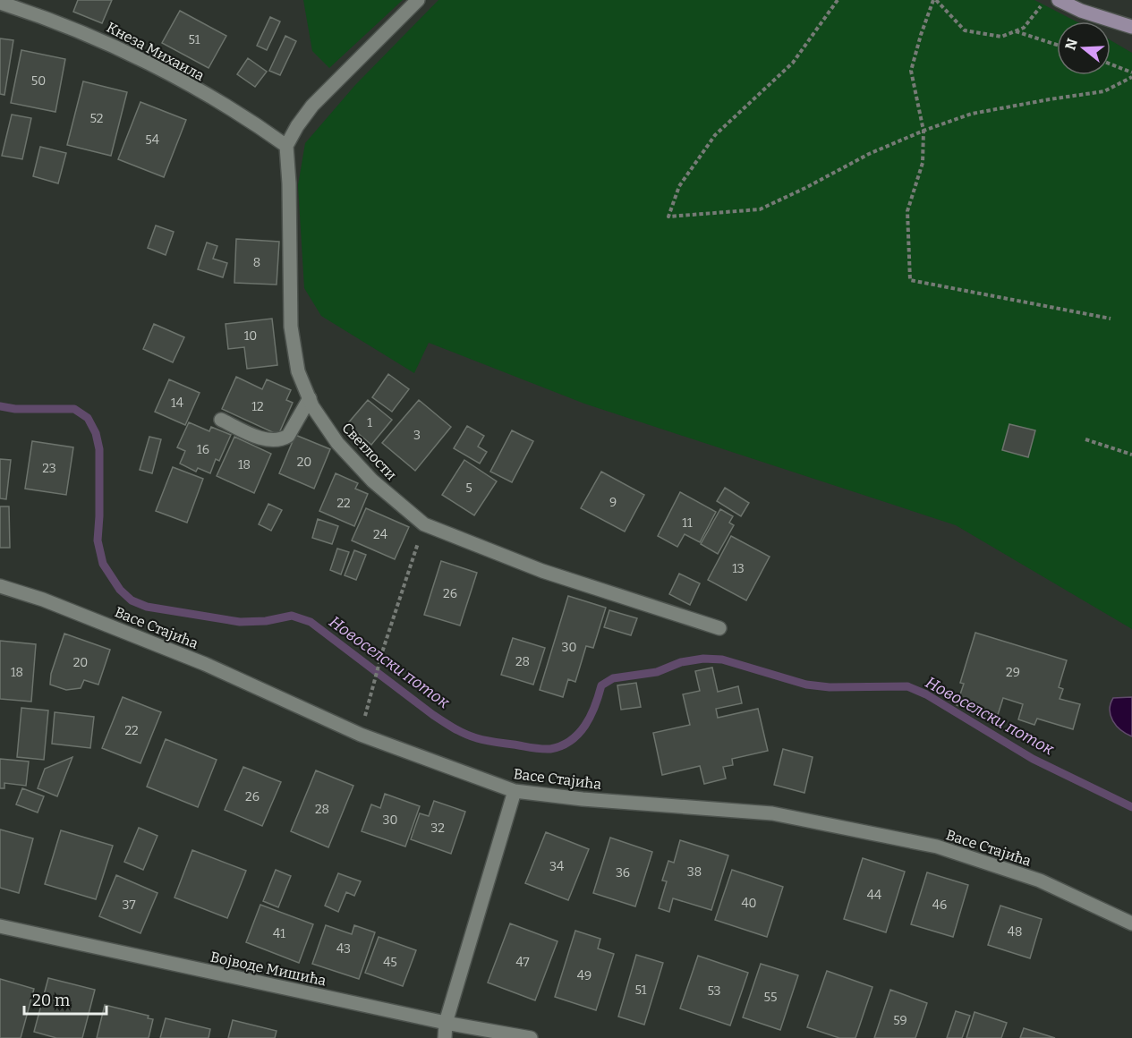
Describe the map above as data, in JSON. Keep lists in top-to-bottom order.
{
  "streets": {
    "street": [
      "Кнеза Михаила",
      "Светлости",
      "Васе Стајића",
      "Војводе Мишића"
    ]
  },
  "crossings": [
    ["Кнеза Михаила", "Светлости"]
  ],
  "water": ["Новоселски поток"],
  "house_numbers": [
    "51",
    "50",
    "52",
    "54",
    "8",
    "10",
    "14",
    "12",
    "1",
    "3",
    "16",
    "20",
    "18",
    "23",
    "5",
    "9",
    "22",
    "11",
    "24",
    "13",
    "26",
    "30",
    "28",
    "20",
    "18",
    "29",
    "22",
    "26",
    "28",
    "30",
    "32",
    "34",
    "38",
    "36",
    "44",
    "40",
    "37",
    "46",
    "48",
    "41",
    "43",
    "45",
    "47",
    "49",
    "51",
    "53",
    "55",
    "59"
  ],
  "scale_bar": "20 m",
  "north": "left"
}
